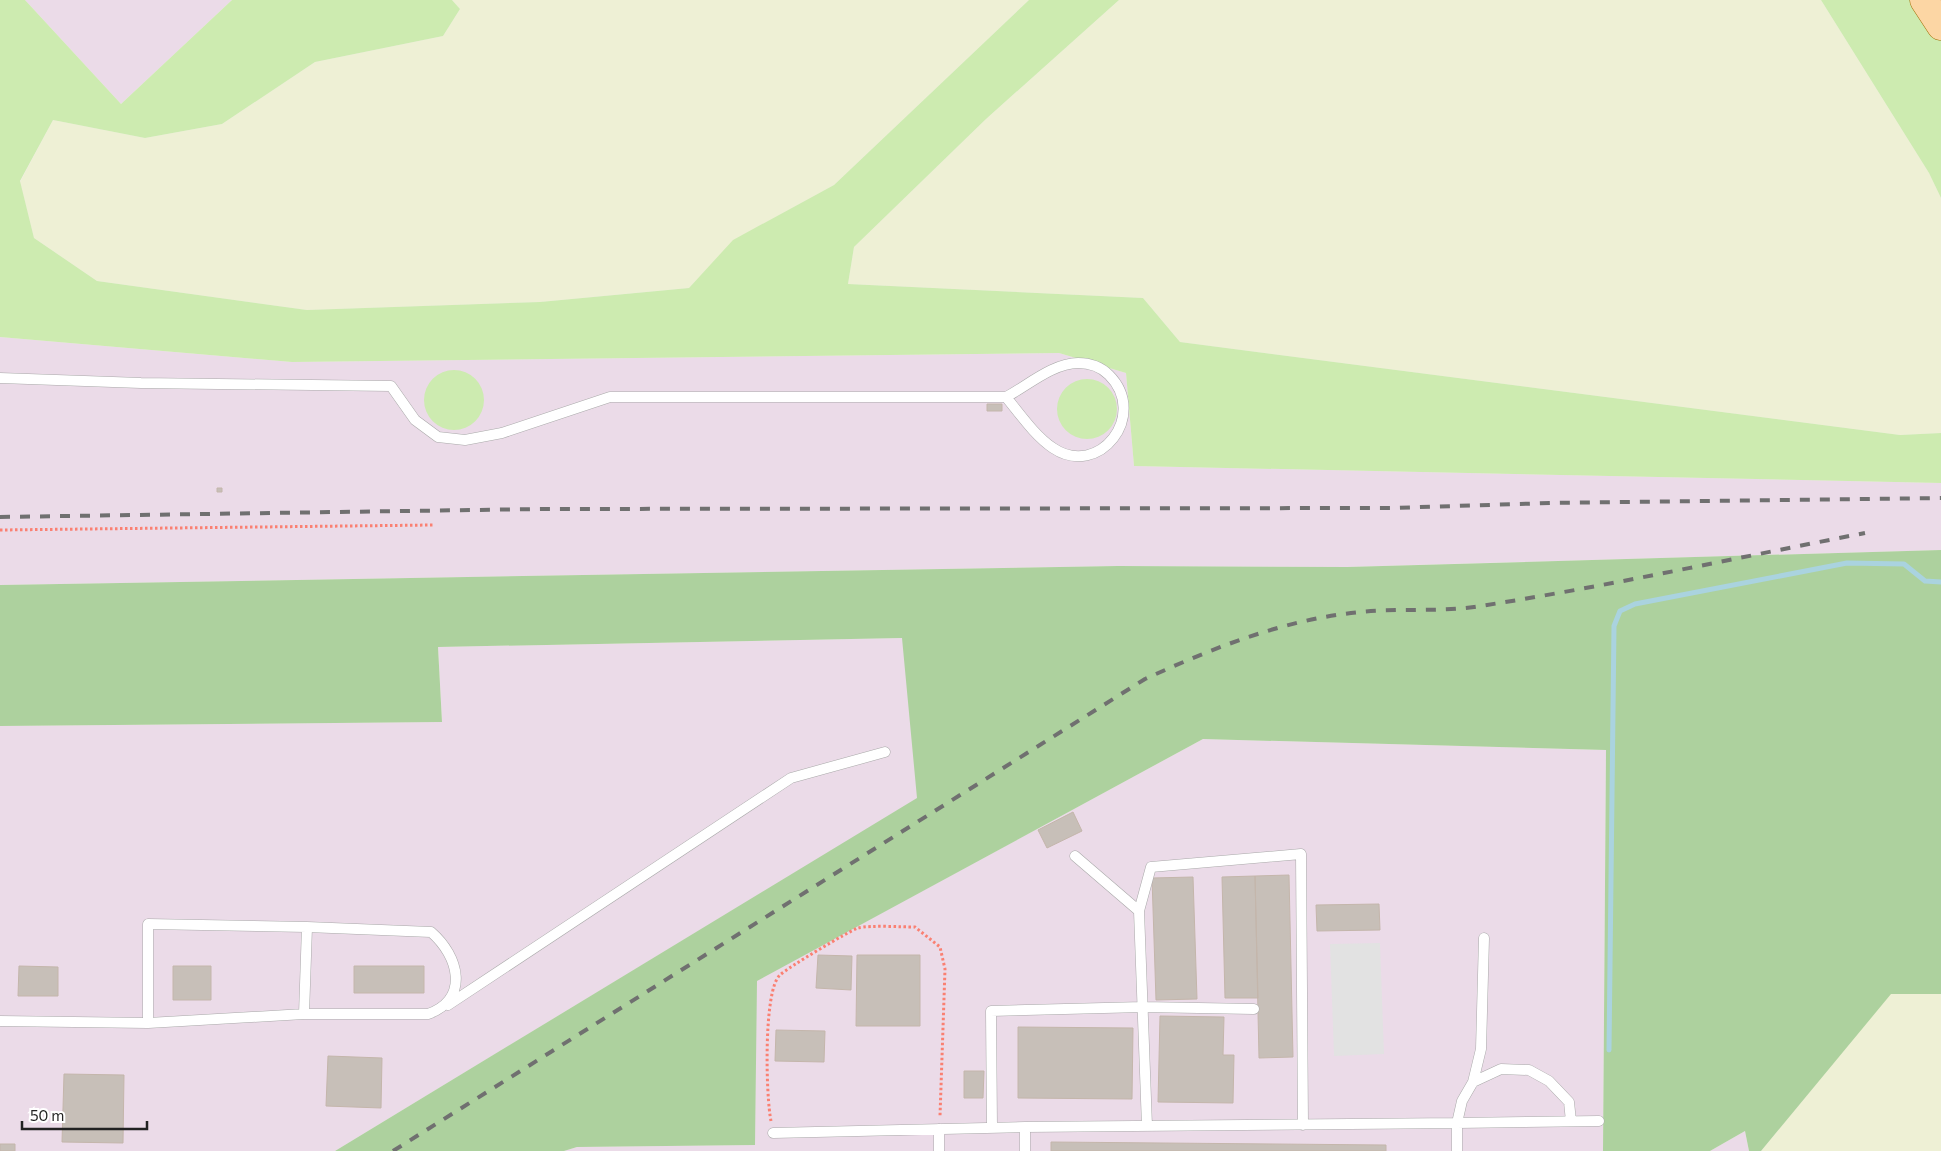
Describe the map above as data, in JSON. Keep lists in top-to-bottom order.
{
  "scale_bar": "50 m"
}
